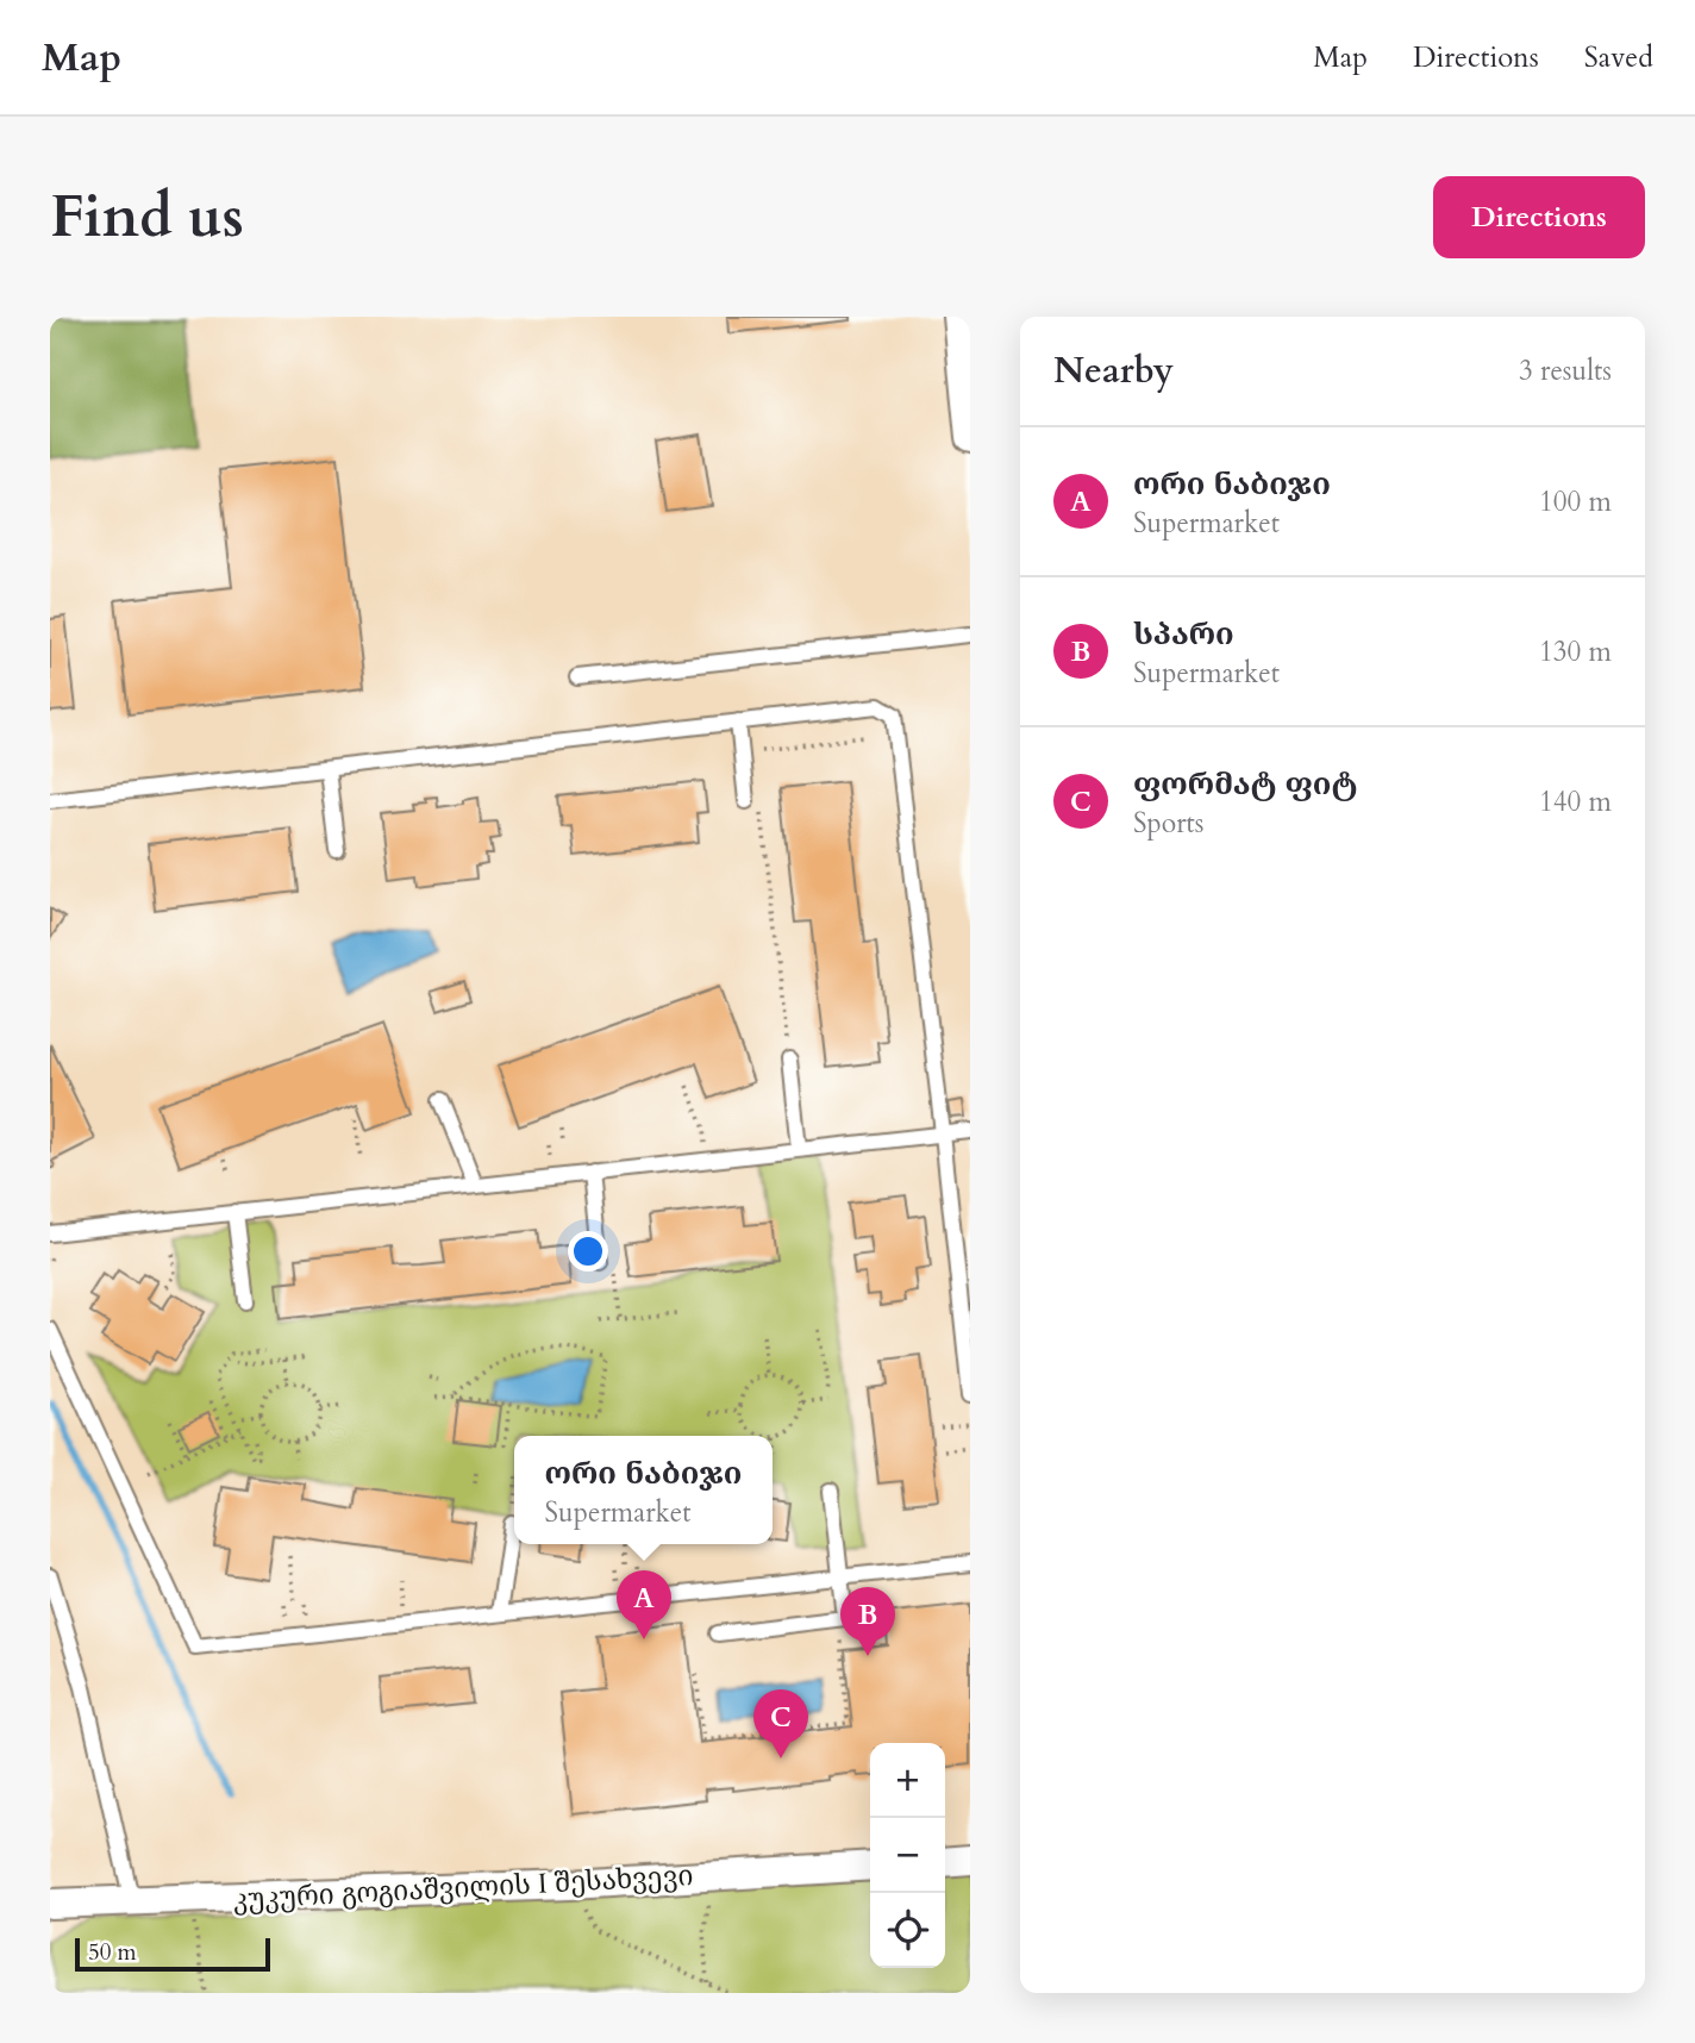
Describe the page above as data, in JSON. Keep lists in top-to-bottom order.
{
  "streets": {
    "street": ["კუკური გოგიაშვილის I შესახვევი"]
  },
  "scale_bar": "50 m",
  "page": {
    "header": "Map",
    "nav": ["Map", "Directions", "Saved"],
    "buttons": "Directions",
    "title": "Find us",
    "heading": ["Nearby", "3 results"],
    "list": [
      {
        "mark": "A",
        "name": "ორი ნაბიჯი",
        "note": "Supermarket",
        "value": "100 m"
      },
      {
        "mark": "B",
        "name": "სპარი",
        "note": "Supermarket",
        "value": "130 m"
      },
      {
        "mark": "C",
        "name": "ფორმატ ფიტ",
        "note": "Sports",
        "value": "140 m"
      }
    ],
    "popup": ["ორი ნაბიჯი", "Supermarket"],
    "pins": ["A", "B", "C"],
    "map_buttons": ["+", "−"],
    "scale": "50 m"
  }
}
